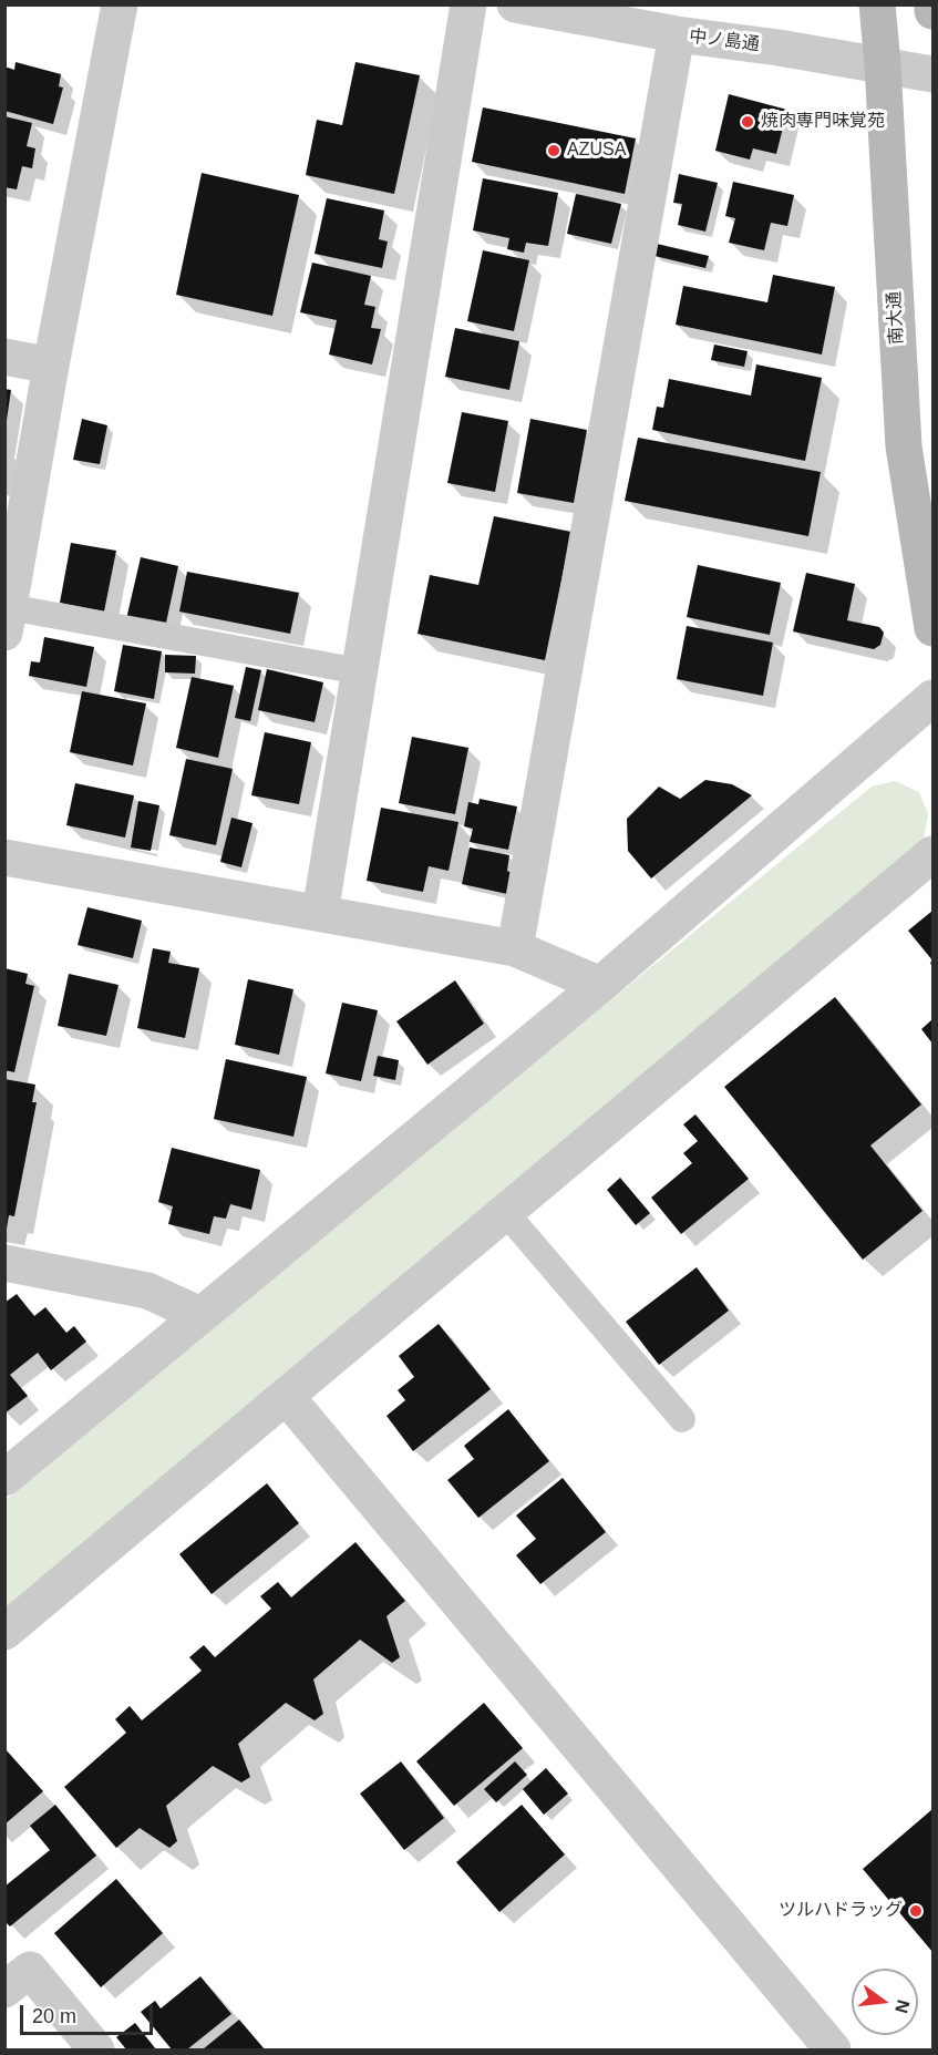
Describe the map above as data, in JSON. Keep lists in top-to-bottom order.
{
  "streets": {
    "street": ["中ノ島通", "南大通"]
  },
  "crossings": [
    ["中ノ島通", "南大通"]
  ],
  "places": ["焼肉専門味覚苑", "AZUSA", "ツルハドラッグ"],
  "scale_bar": "20 m",
  "north": "right"
}
